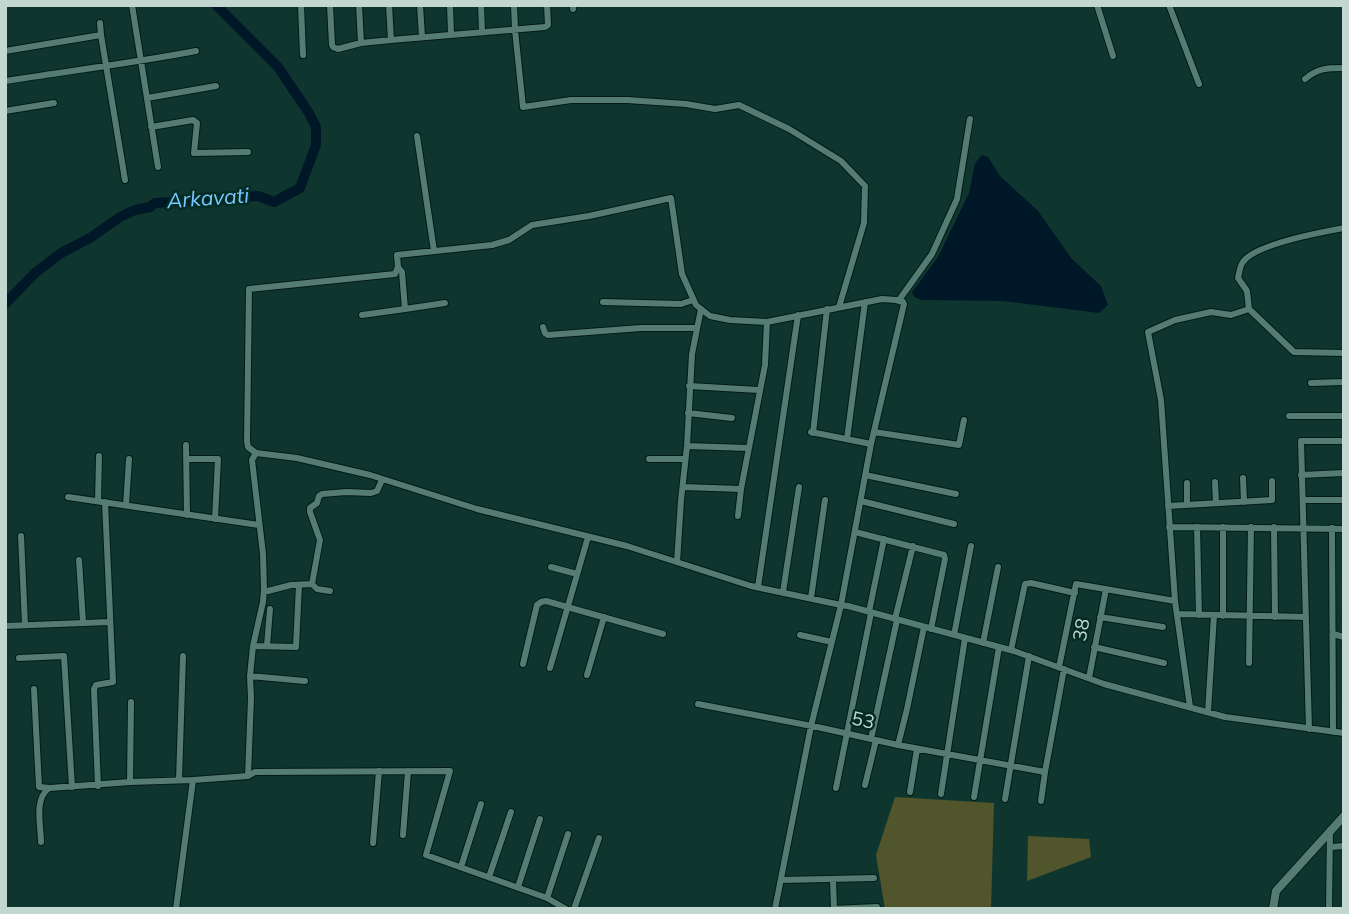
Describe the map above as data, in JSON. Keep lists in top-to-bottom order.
{
  "streets": {
    "street": ["38", "53"]
  },
  "water": ["Arkavati"]
}
